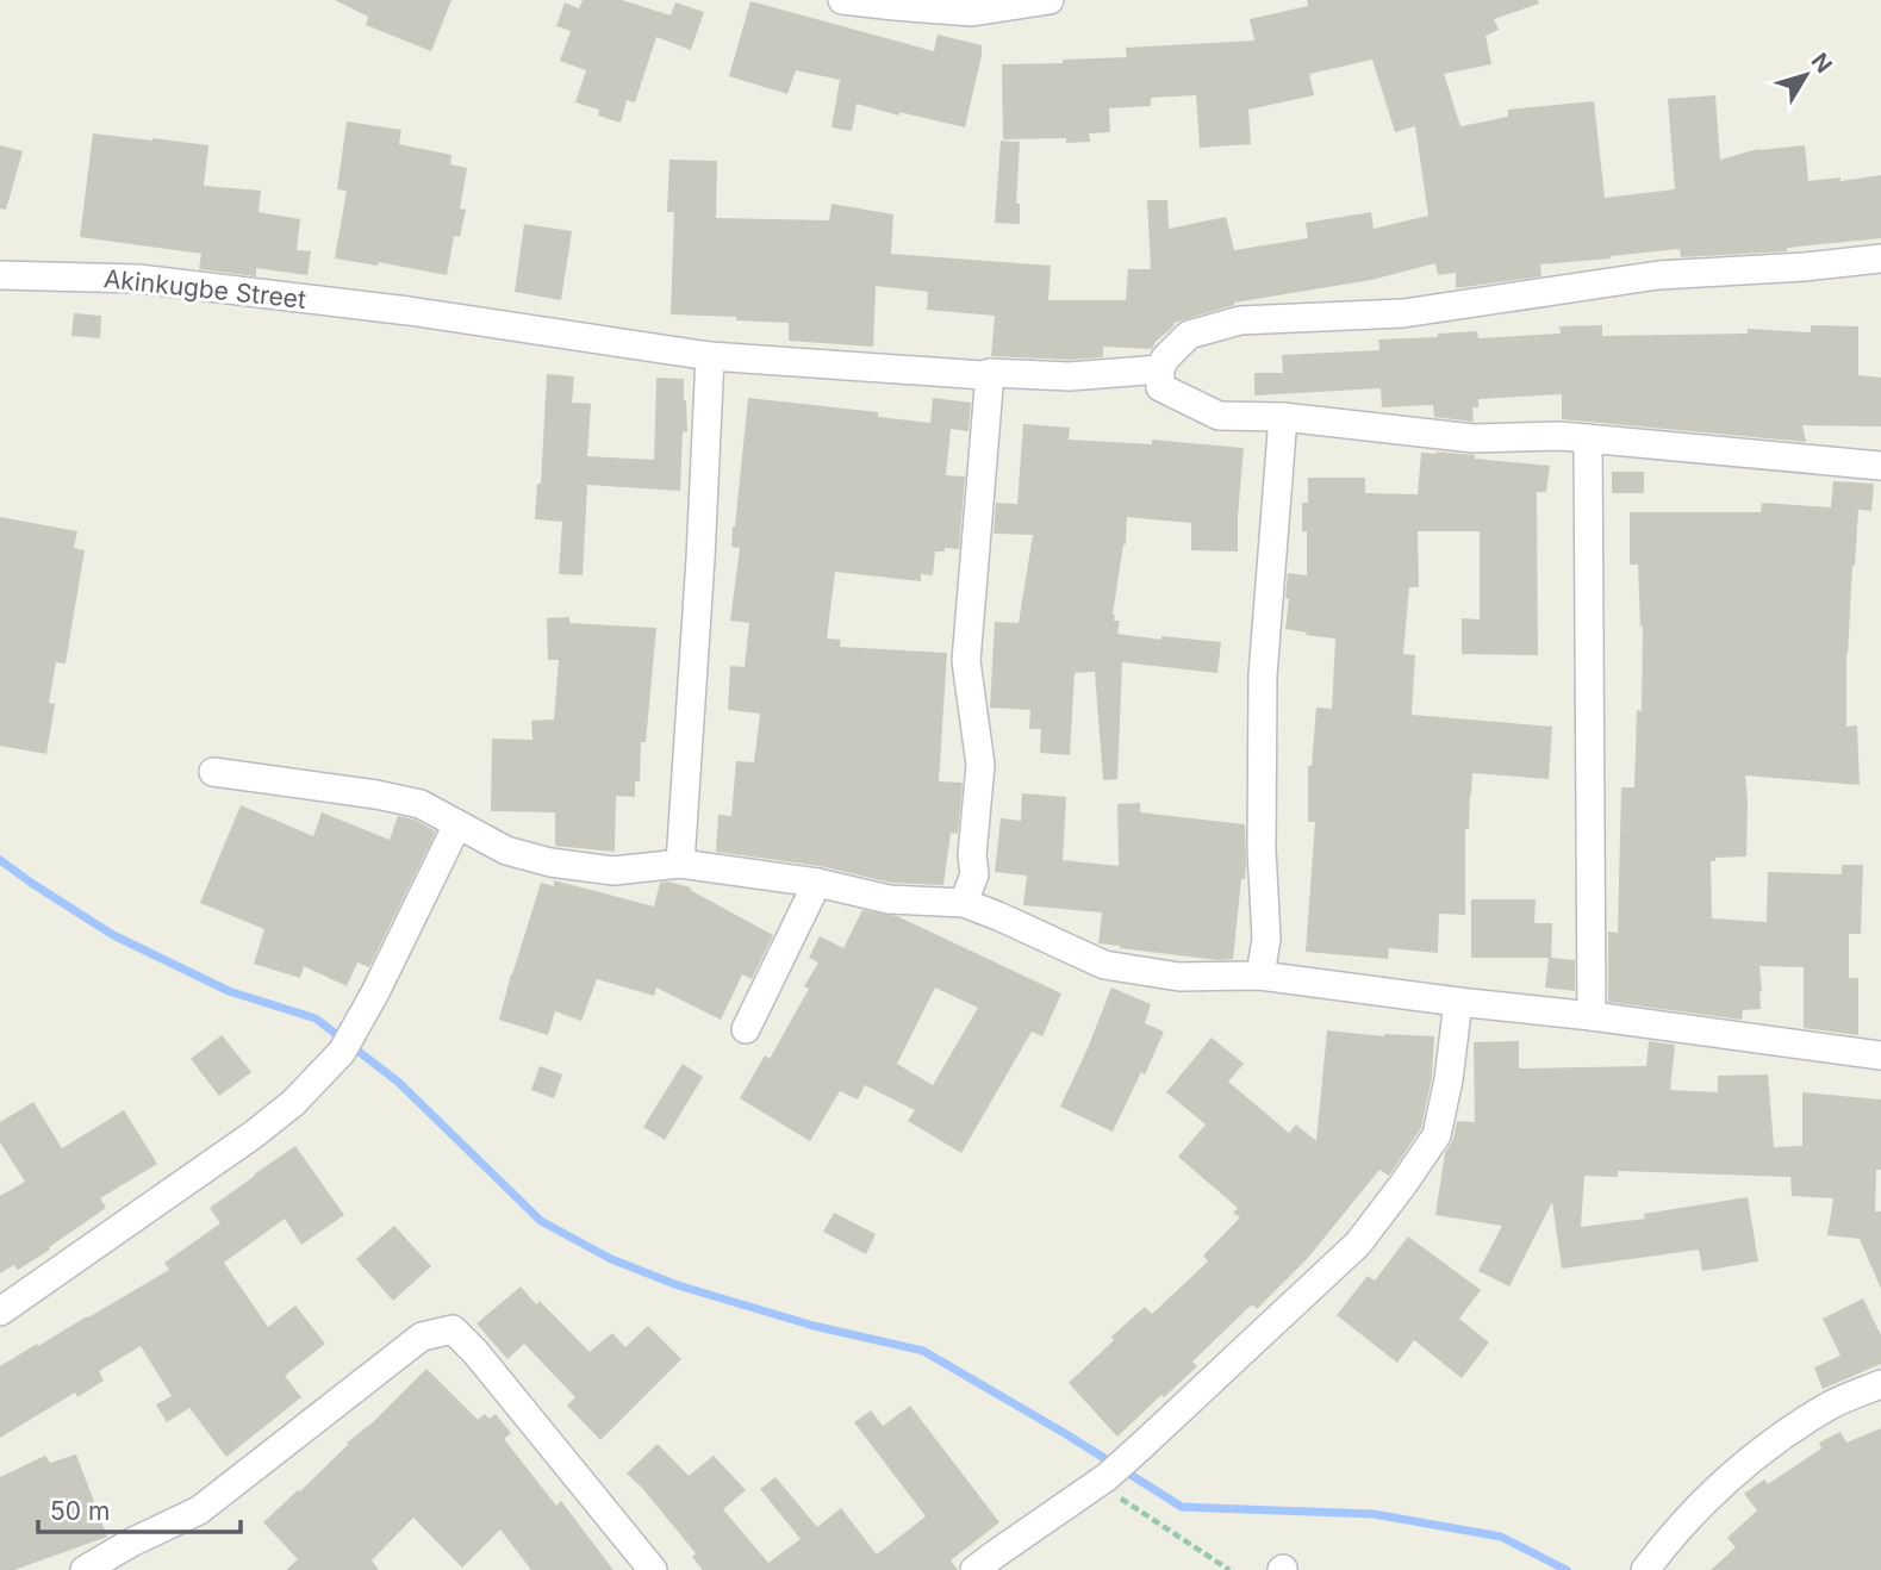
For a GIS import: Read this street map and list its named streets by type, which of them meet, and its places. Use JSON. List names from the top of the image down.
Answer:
{
  "streets": {
    "street": ["Akinkugbe Street"]
  },
  "scale_bar": "50 m",
  "north": "top right"
}
